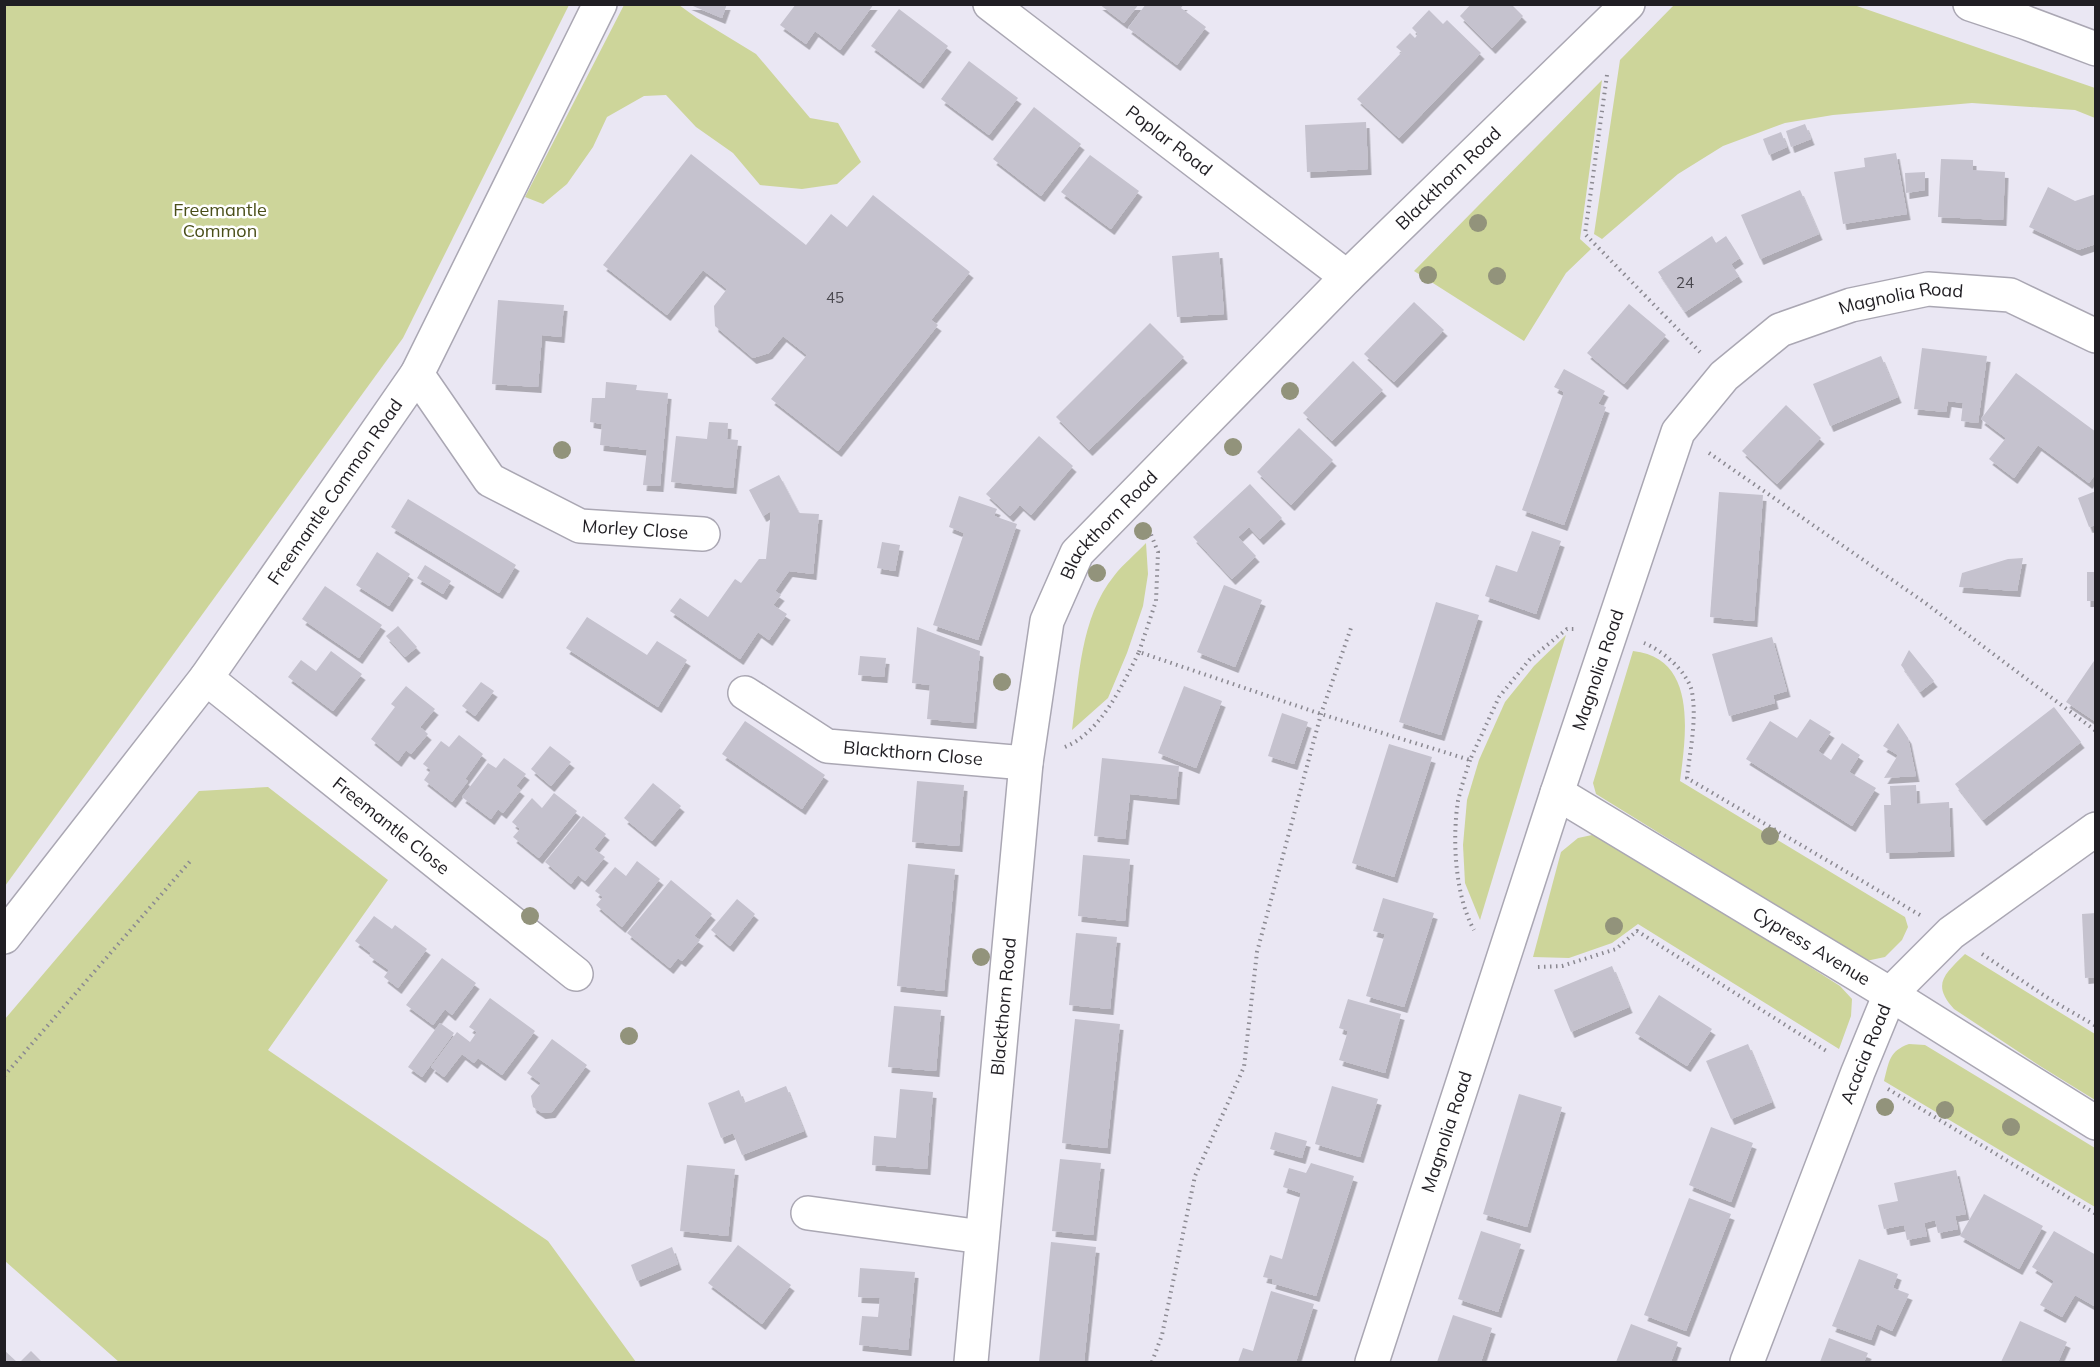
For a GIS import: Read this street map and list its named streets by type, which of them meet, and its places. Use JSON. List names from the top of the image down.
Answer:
{
  "streets": {
    "street": [
      "Poplar Road",
      "Blackthorn Road",
      "Magnolia Road",
      "Freemantle Common Road",
      "Morley Close",
      "Blackthorn Close",
      "Freemantle Close",
      "Cypress Avenue",
      "Acacia Road"
    ]
  },
  "crossings": [
    ["Poplar Road", "Blackthorn Road"],
    ["Blackthorn Road", "Blackthorn Close"],
    ["Magnolia Road", "Cypress Avenue"],
    ["Freemantle Common Road", "Morley Close"],
    ["Freemantle Common Road", "Freemantle Close"],
    ["Cypress Avenue", "Acacia Road"]
  ],
  "parks": ["Freemantle Common"],
  "house_numbers": ["24", "45"]
}
